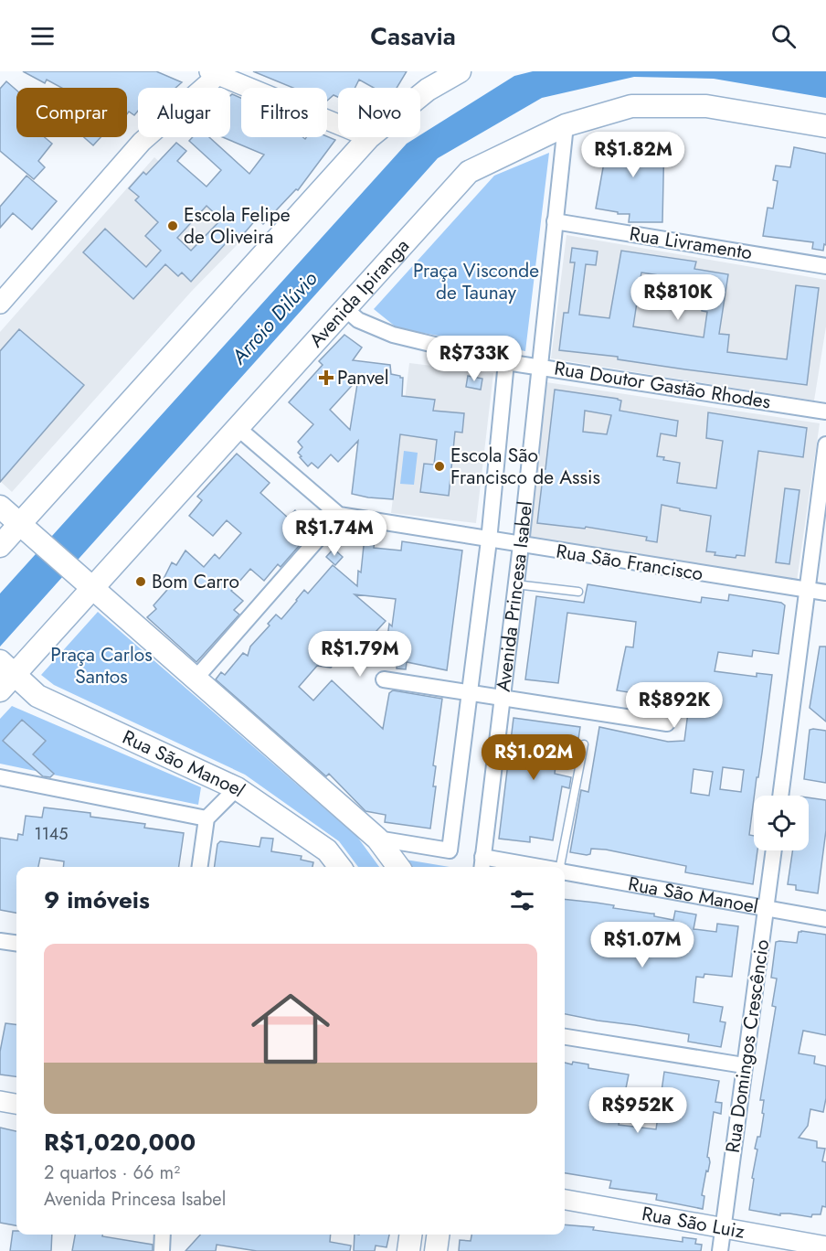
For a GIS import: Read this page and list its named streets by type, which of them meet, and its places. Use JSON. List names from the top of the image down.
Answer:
{
  "streets": {
    "main road": ["Avenida Ipiranga", "Rua São Manoel"],
    "street": [
      "Rua Livramento",
      "Rua Doutor Gastão Rhodes",
      "Rua São Francisco",
      "Avenida Princesa Isabel",
      "Rua Domingos Crescêncio",
      "Rua São Luiz"
    ]
  },
  "crossings": [
    ["Rua Livramento", "Avenida Princesa Isabel"],
    ["Avenida Ipiranga", "Rua Doutor Gastão Rhodes"],
    ["Avenida Ipiranga", "Avenida Princesa Isabel"],
    ["Avenida Ipiranga", "Rua São Manoel"],
    ["Rua Doutor Gastão Rhodes", "Avenida Princesa Isabel"],
    ["Rua São Francisco", "Avenida Princesa Isabel"],
    ["Avenida Princesa Isabel", "Rua São Manoel"],
    ["Rua São Manoel", "Rua Domingos Crescêncio"],
    ["Rua Domingos Crescêncio", "Rua São Luiz"]
  ],
  "water": ["Arroio Dilúvio"],
  "parks": ["Praça Visconde de Taunay", "Praça Carlos Santos"],
  "places": {
    "other": ["Escola Felipe de Oliveira", "Escola São Francisco de Assis", "Bom Carro"],
    "health": ["Panvel"]
  },
  "house_numbers": ["1145"],
  "page": {
    "header": "Casavia",
    "chip": [
      "Comprar",
      "Alugar",
      "Filtros",
      "Novo"
    ],
    "price": [
      "R$1.82M",
      "R$810K",
      "R$733K",
      "R$1.74M",
      "R$1.79M",
      "R$892K",
      "R$1.02M",
      "R$1.07M",
      "R$952K"
    ],
    "heading": "9 imóveis",
    "list": [
      {
        "name": "R$1,020,000",
        "note": "2 quartos · 66 m² · Avenida Princesa Isabel"
      }
    ]
  }
}
